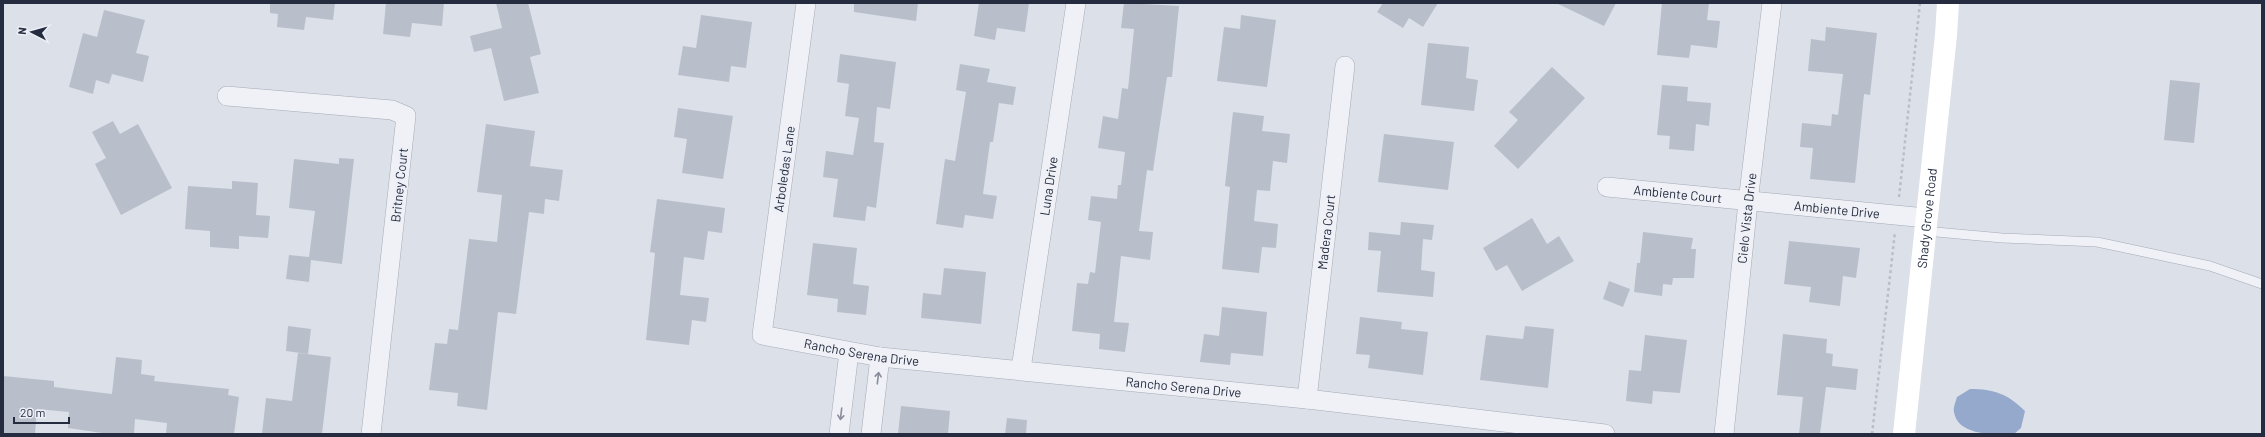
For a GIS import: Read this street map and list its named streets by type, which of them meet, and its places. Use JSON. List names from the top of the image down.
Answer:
{
  "streets": {
    "main road": ["Shady Grove Road"],
    "street": [
      "Arboledas Lane",
      "Britney Court",
      "Luna Drive",
      "Ambiente Court",
      "Ambiente Drive",
      "Cielo Vista Drive",
      "Madera Court",
      "Rancho Serena Drive"
    ]
  },
  "crossings": [
    ["Arboledas Lane", "Rancho Serena Drive"],
    ["Luna Drive", "Rancho Serena Drive"],
    ["Ambiente Court", "Ambiente Drive"],
    ["Ambiente Court", "Cielo Vista Drive"],
    ["Ambiente Drive", "Cielo Vista Drive"],
    ["Ambiente Drive", "Shady Grove Road"],
    ["Madera Court", "Rancho Serena Drive"]
  ],
  "scale_bar": "20 m",
  "north": "left"
}
